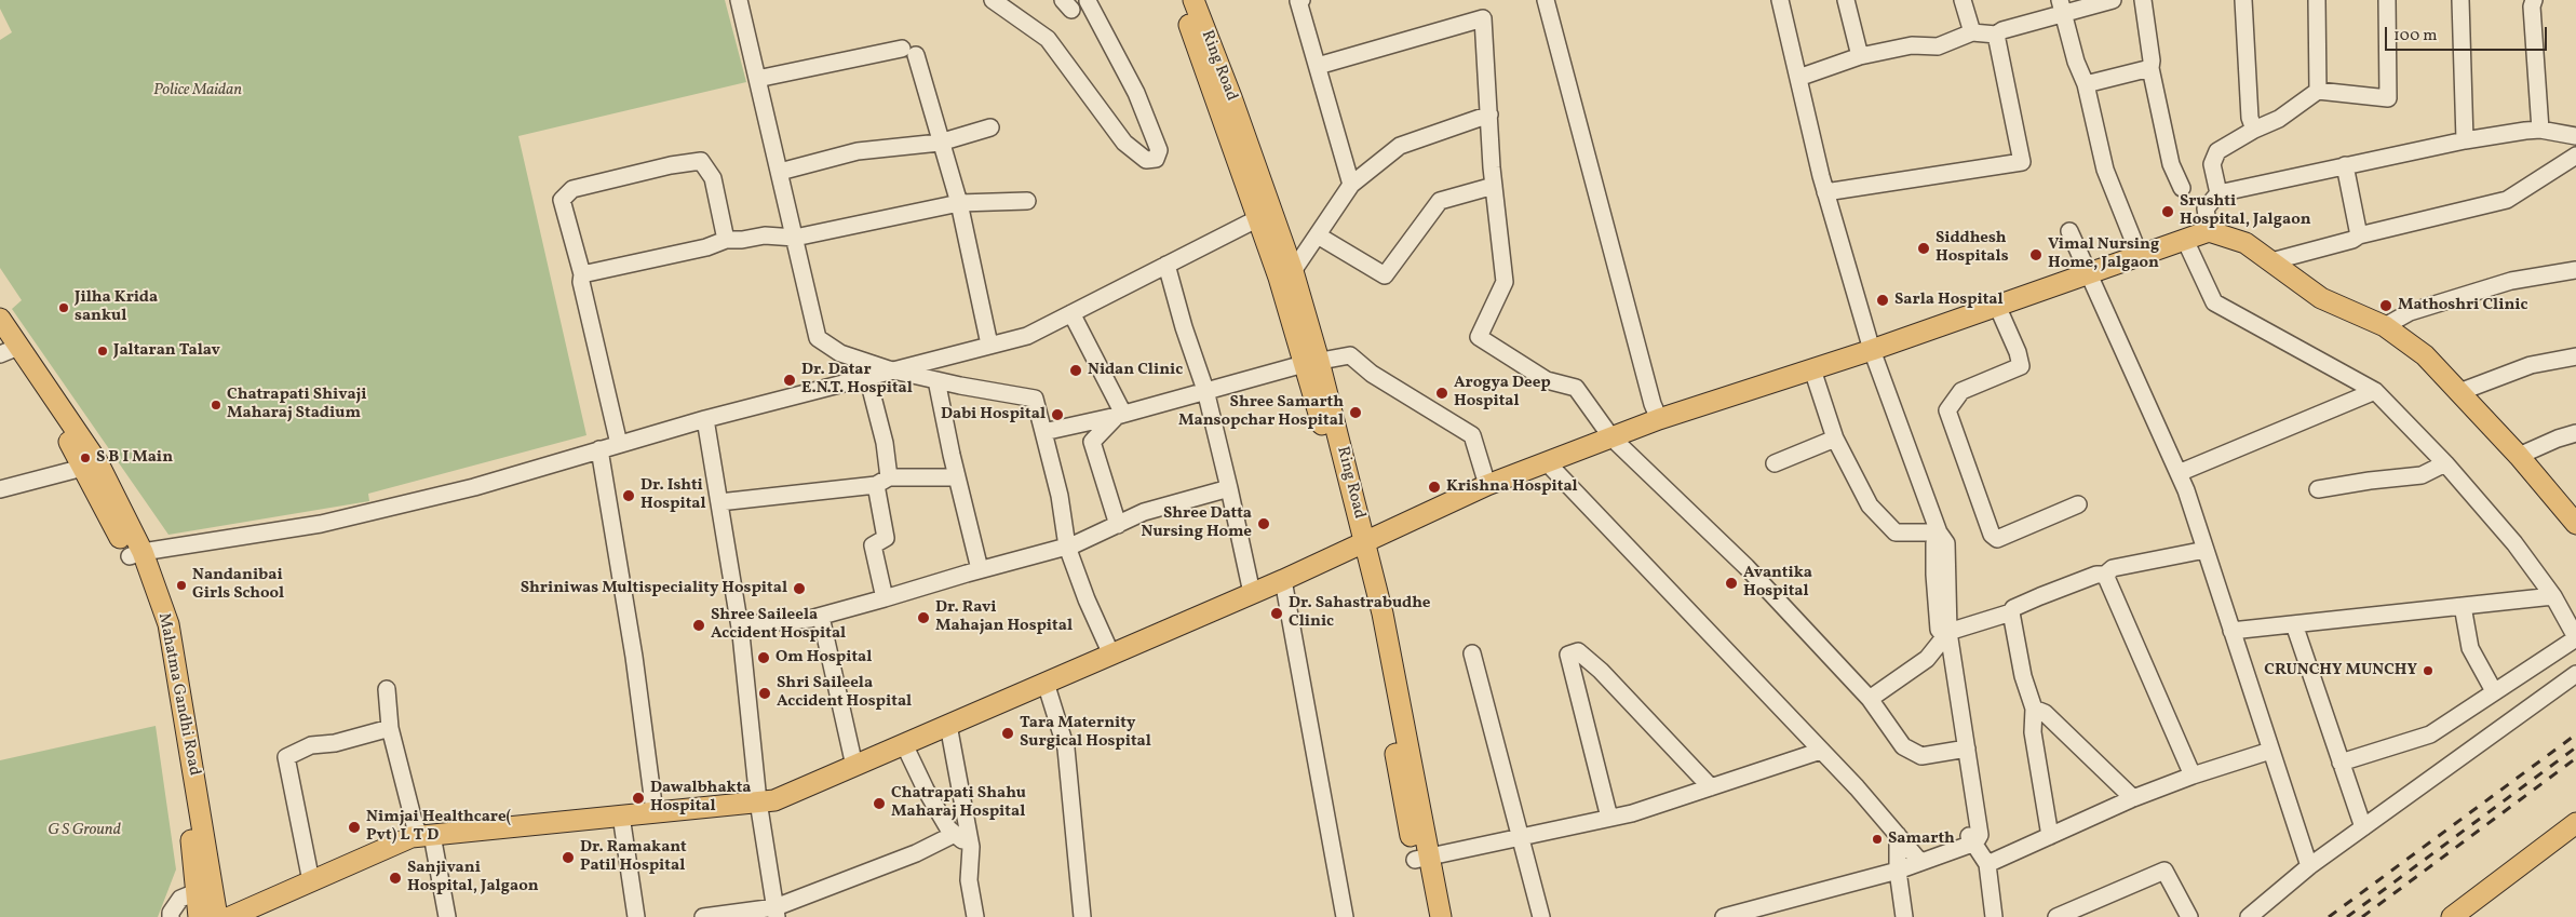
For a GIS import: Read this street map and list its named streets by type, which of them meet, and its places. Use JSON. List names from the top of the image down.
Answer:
{
  "streets": {
    "main road": ["Ring Road", "Mahatma Gandhi Road"]
  },
  "parks": ["Police Maidan", "G S Ground"],
  "places": [
    "Srushti Hospital, Jalgaon",
    "Siddhesh Hospitals",
    "Vimal Nursing Home, Jalgaon",
    "Sarla Hospital",
    "Mathoshri Clinic",
    "Jilha Krida sankul",
    "Jaltaran Talav",
    "Nidan Clinic",
    "Dr. Datar E.N.T. Hospital",
    "Arogya Deep Hospital",
    "Chatrapati Shivaji Maharaj Stadium",
    "Shree Samarth Mansopchar Hospital",
    "Dabi Hospital",
    "S B I Main",
    "Krishna Hospital",
    "Dr. Ishti Hospital",
    "Shree Datta Nursing Home",
    "Avantika Hospital",
    "Nandanibai Girls School",
    "Shriniwas Multispeciality Hospital",
    "Dr. Sahastrabudhe Clinic",
    "Dr. Ravi Mahajan Hospital",
    "Shree Saileela Accident Hospital",
    "Om Hospital",
    "CRUNCHY MUNCHY",
    "Shri Saileela Accident Hospital",
    "Tara Maternity Surgical Hospital",
    "Dawalbhakta Hospital",
    "Chatrapati Shahu Maharaj Hospital",
    "Nimjai Healthcare( Pvt) L T D",
    "Samarth",
    "Dr. Ramakant Patil Hospital",
    "Sanjivani Hospital, Jalgaon"
  ],
  "scale_bar": "100 m"
}
